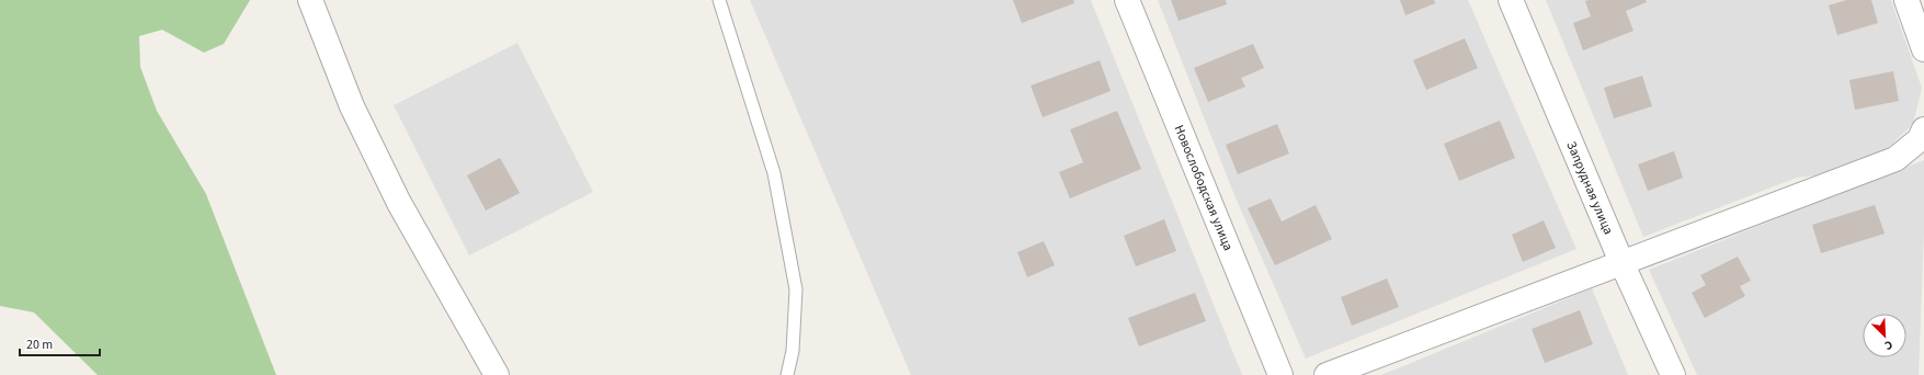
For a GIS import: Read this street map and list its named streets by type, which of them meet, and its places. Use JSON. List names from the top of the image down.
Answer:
{
  "streets": {
    "street": ["Новослободская улица", "Запрудная улица"]
  },
  "scale_bar": "20 m",
  "north": "bottom right"
}
